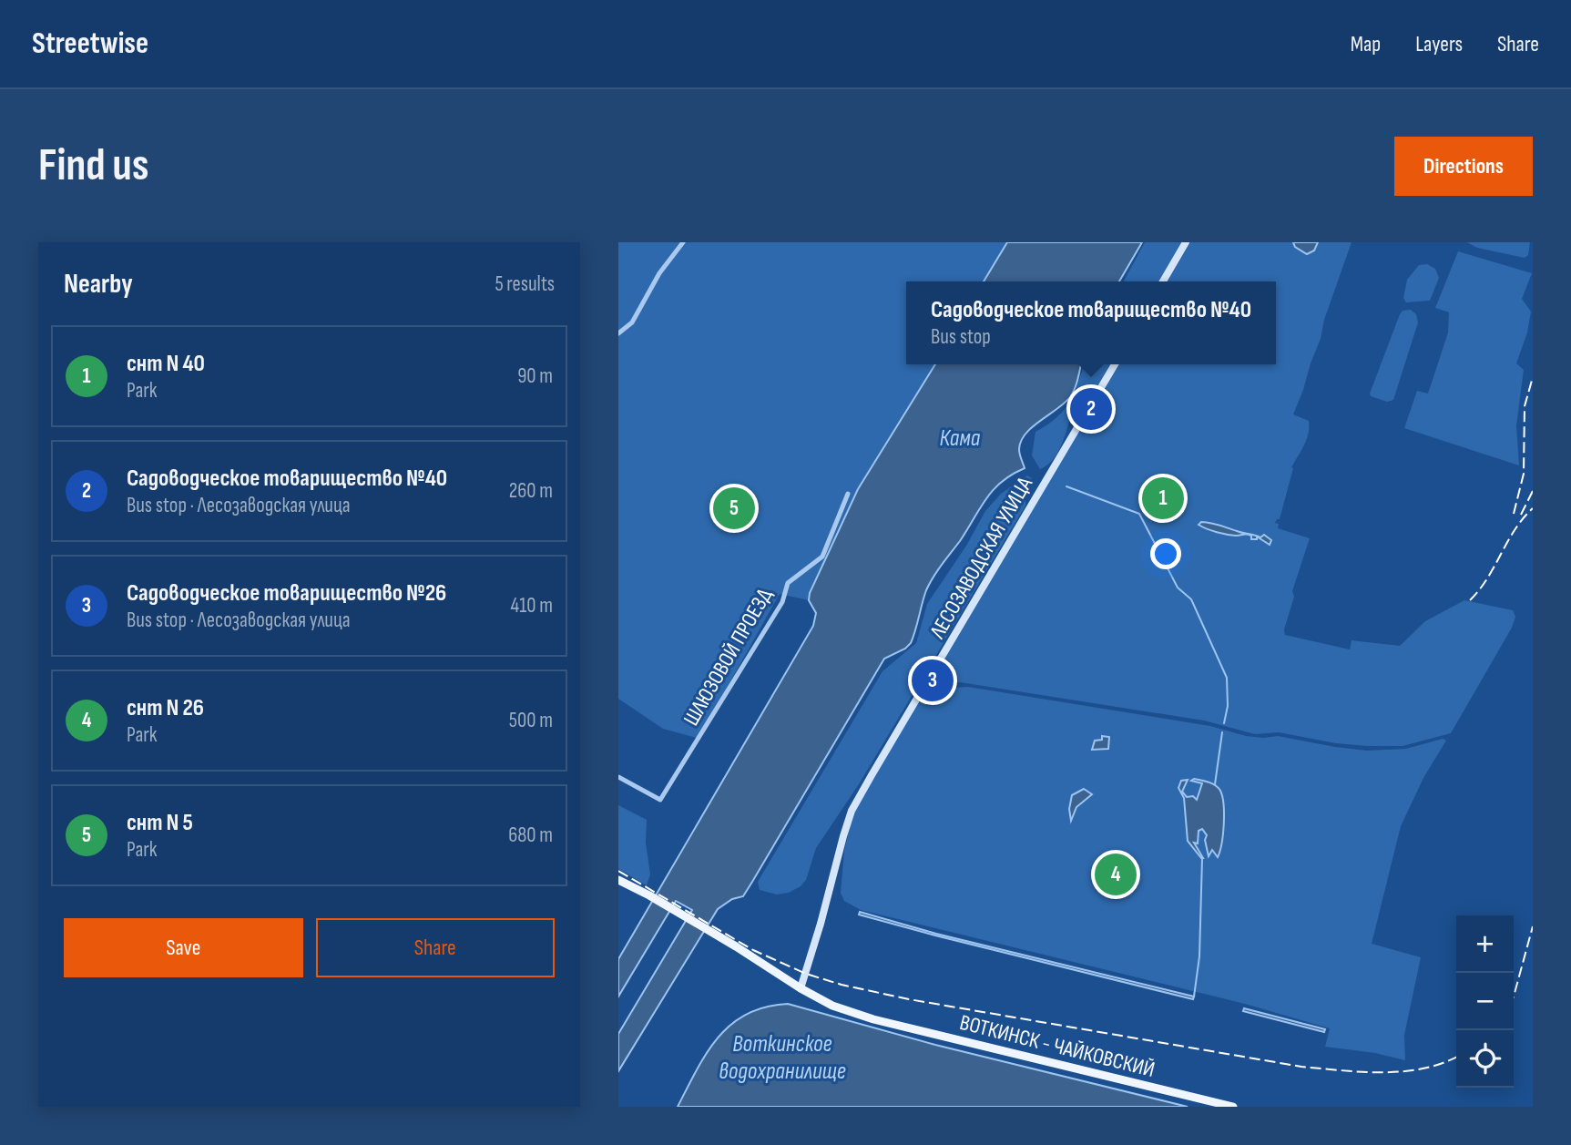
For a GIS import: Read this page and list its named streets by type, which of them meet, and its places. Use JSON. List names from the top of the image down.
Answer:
{
  "streets": {
    "main road": ["ВОТКИНСК - ЧАЙКОВСКИЙ"],
    "street": ["ЛЕСОЗАВОДСКАЯ УЛИЦА", "ШЛЮЗОВОЙ ПРОЕЗД"]
  },
  "crossings": [
    ["ЛЕСОЗАВОДСКАЯ УЛИЦА", "ВОТКИНСК - ЧАЙКОВСКИЙ"]
  ],
  "water": ["Кама", "Воткинское водохранилище"],
  "page": {
    "header": "Streetwise",
    "nav": ["Map", "Layers", "Share"],
    "buttons": [
      "Directions",
      ["Save", "Share"]
    ],
    "title": "Find us",
    "heading": ["Nearby", "5 results"],
    "popup": ["Садоводческое товарищество №40", "Bus stop"],
    "list": [
      {
        "mark": "1",
        "name": "снт N 40",
        "note": "Park",
        "value": "90 m"
      },
      {
        "mark": "2",
        "name": "Садоводческое товарищество №40",
        "note": "Bus stop · Лесозаводская улица",
        "value": "260 m"
      },
      {
        "mark": "3",
        "name": "Садоводческое товарищество №26",
        "note": "Bus stop · Лесозаводская улица",
        "value": "410 m"
      },
      {
        "mark": "4",
        "name": "снт N 26",
        "note": "Park",
        "value": "500 m"
      },
      {
        "mark": "5",
        "name": "снт N 5",
        "note": "Park",
        "value": "680 m"
      }
    ],
    "pins": [
      "2",
      "1",
      "5",
      "3",
      "4"
    ],
    "map_buttons": ["+", "−"]
  }
}
